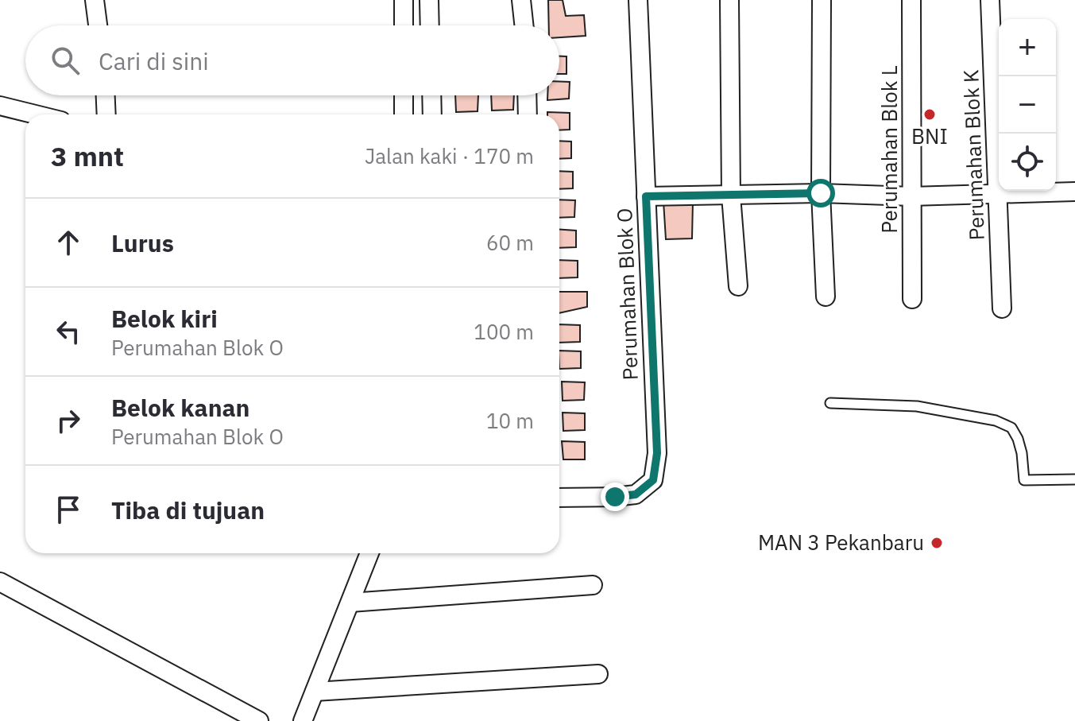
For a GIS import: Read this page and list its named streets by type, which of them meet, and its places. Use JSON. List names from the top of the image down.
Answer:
{
  "streets": {
    "street": ["Perumahan Blok L", "Perumahan Blok K", "Perumahan Blok O"]
  },
  "places": ["BNI", "MAN 3 Pekanbaru"],
  "page": {
    "map_buttons": ["+", "−"],
    "search": "Cari di sini",
    "heading": ["3 mnt", "Jalan kaki · 170 m"],
    "list": [
      ["Lurus", "60 m"],
      ["Belok kiri", "Perumahan Blok O", "100 m"],
      ["Belok kanan", "Perumahan Blok O", "10 m"],
      "Tiba di tujuan"
    ]
  }
}
